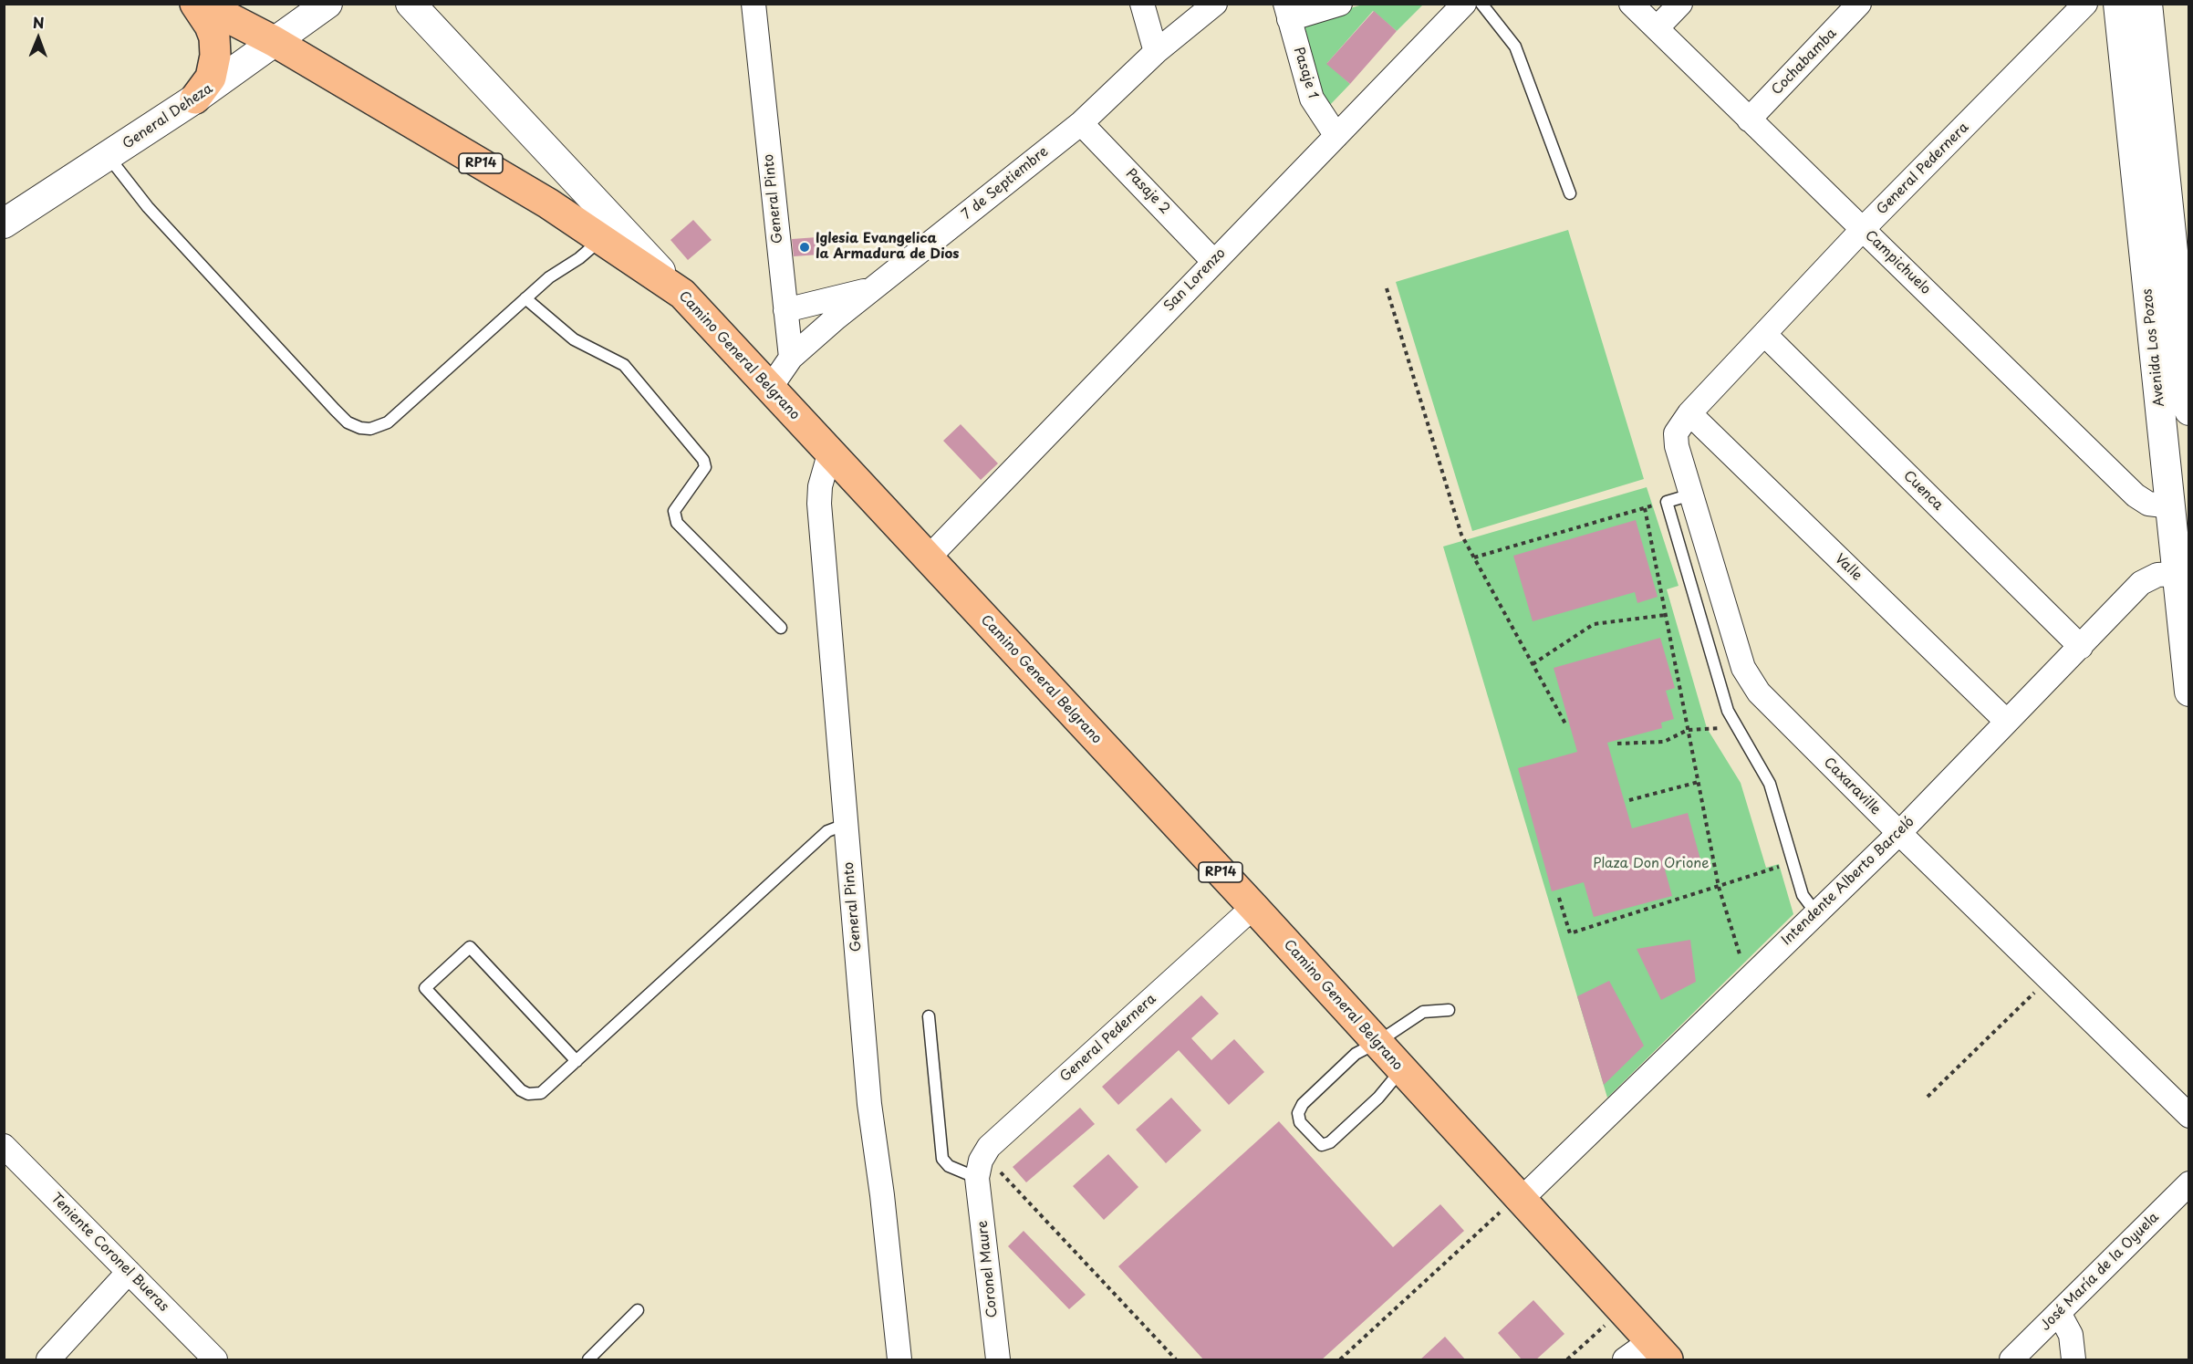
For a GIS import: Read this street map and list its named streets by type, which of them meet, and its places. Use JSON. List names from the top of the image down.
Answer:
{
  "streets": {
    "main road": ["RP14", "Camino General Belgrano"],
    "street": [
      "Cochabamba",
      "Pasaje 1",
      "General Deheza",
      "General Pedernera",
      "7 de Septiembre",
      "Pasaje 2",
      "General Pinto",
      "Campichuelo",
      "San Lorenzo",
      "Avenida Los Pozos",
      "Cuenca",
      "Valle",
      "Caxaraville",
      "Intendente Alberto Barceló",
      "Teniente Coronel Bueras",
      "Coronel Maure",
      "José María de la Oyuela"
    ]
  },
  "crossings": [
    ["Cochabamba", "Campichuelo"],
    ["Pasaje 1", "San Lorenzo"],
    ["General Deheza", "RP14"],
    ["RP14", "Camino General Belgrano"],
    ["General Pedernera", "Campichuelo"],
    ["General Pedernera", "Camino General Belgrano"],
    ["General Pedernera", "Cuenca"],
    ["General Pedernera", "Valle"],
    ["General Pedernera", "Caxaraville"],
    ["General Pedernera", "Coronel Maure"],
    ["7 de Septiembre", "Pasaje 2"],
    ["7 de Septiembre", "General Pinto"],
    ["Pasaje 2", "San Lorenzo"],
    ["General Pinto", "Camino General Belgrano"],
    ["Campichuelo", "Avenida Los Pozos"],
    ["San Lorenzo", "Camino General Belgrano"],
    ["Avenida Los Pozos", "Intendente Alberto Barceló"],
    ["Camino General Belgrano", "Intendente Alberto Barceló"],
    ["Cuenca", "Intendente Alberto Barceló"],
    ["Valle", "Intendente Alberto Barceló"],
    ["Caxaraville", "Intendente Alberto Barceló"]
  ],
  "parks": ["Plaza Don Orione"],
  "places": ["Iglesia Evangelica la Armadura de Dios"],
  "north": "top"
}
